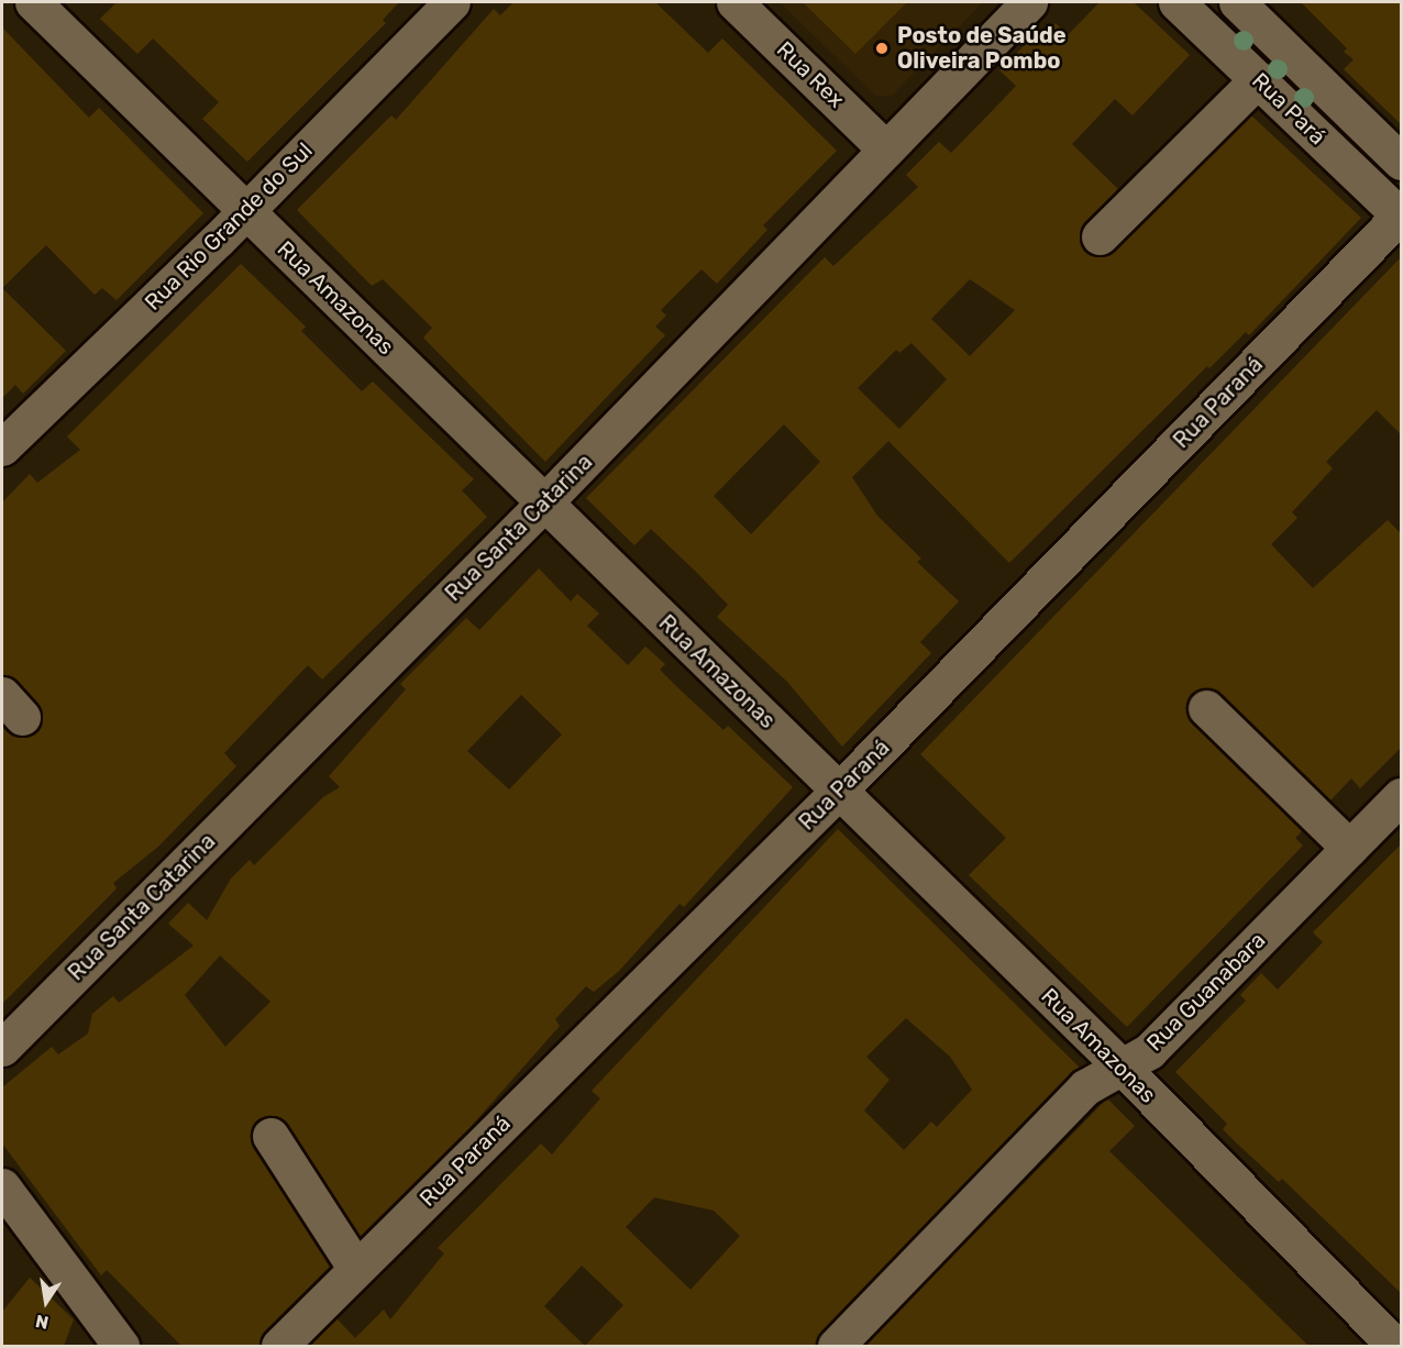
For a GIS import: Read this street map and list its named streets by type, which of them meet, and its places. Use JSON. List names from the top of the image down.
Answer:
{
  "streets": {
    "street": [
      "Rua Rex",
      "Rua Pará",
      "Rua Rio Grande do Sul",
      "Rua Amazonas",
      "Rua Paraná",
      "Rua Santa Catarina",
      "Rua Guanabara"
    ]
  },
  "crossings": [
    ["Rua Rex", "Rua Santa Catarina"],
    ["Rua Pará", "Rua Paraná"],
    ["Rua Rio Grande do Sul", "Rua Amazonas"],
    ["Rua Amazonas", "Rua Paraná"],
    ["Rua Amazonas", "Rua Santa Catarina"],
    ["Rua Amazonas", "Rua Guanabara"]
  ],
  "places": ["Posto de Saúde Oliveira Pombo"],
  "north": "bottom"
}
